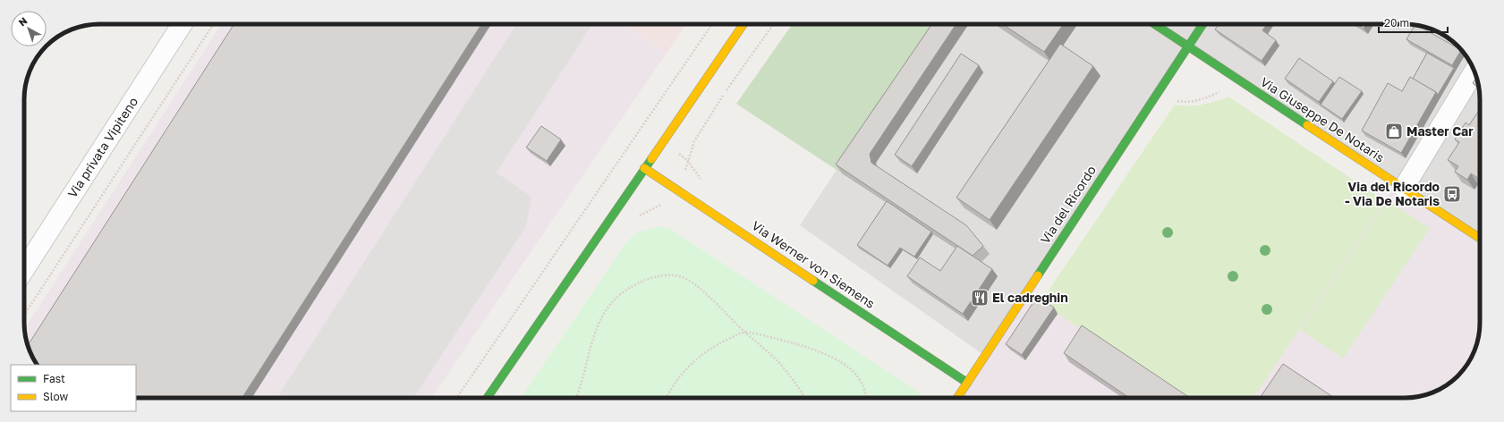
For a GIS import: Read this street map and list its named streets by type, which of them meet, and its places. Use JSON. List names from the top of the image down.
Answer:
{
  "streets": {
    "street": [
      "Via Giuseppe De Notaris",
      "Via privata Vipiteno",
      "Via del Ricordo",
      "Via Werner von Siemens"
    ]
  },
  "crossings": [
    ["Via Giuseppe De Notaris", "Via del Ricordo"],
    ["Via del Ricordo", "Via Werner von Siemens"]
  ],
  "places": {
    "shop": ["Master Car"],
    "bus stop": ["Via del Ricordo - Via De Notaris"],
    "restaurant": ["El cadreghin"]
  },
  "legend": ["Fast", "Slow"],
  "scale_bar": "20 m",
  "north": "top left"
}
